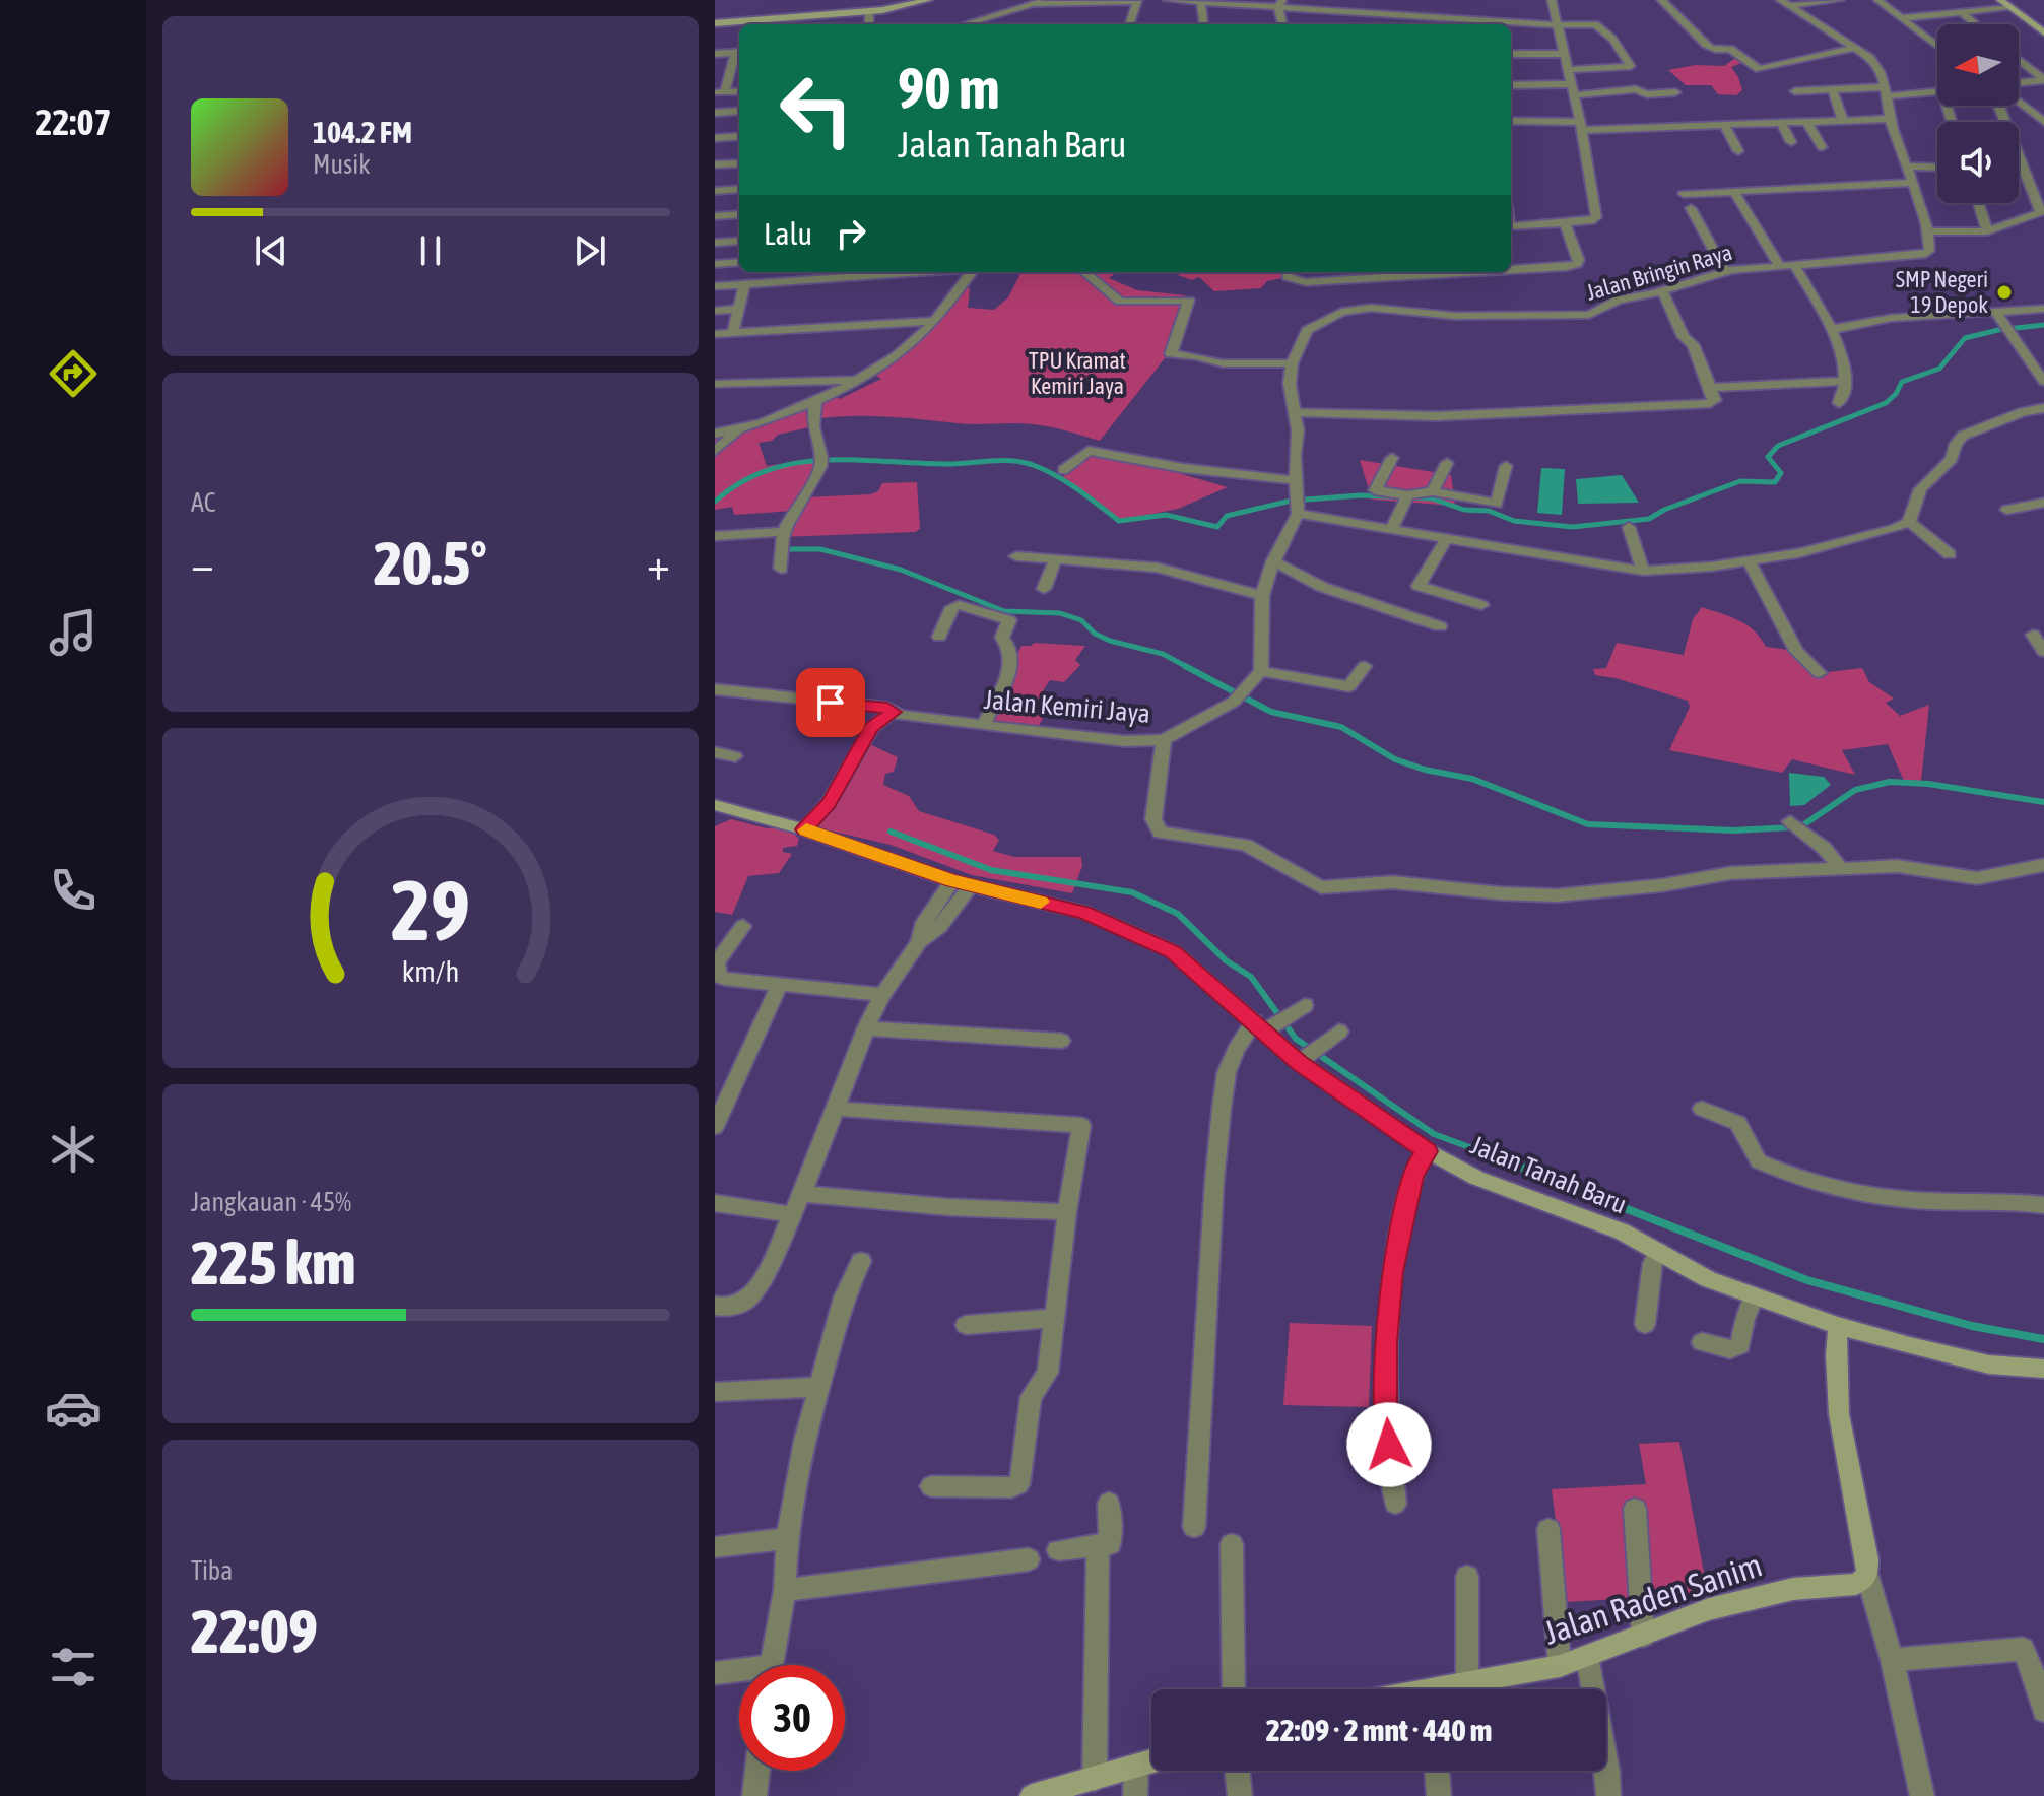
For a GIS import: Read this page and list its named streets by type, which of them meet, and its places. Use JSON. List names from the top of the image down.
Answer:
{
  "streets": {
    "main road": ["Jalan Tanah Baru", "Jalan Raden Sanim"],
    "street": ["Jalan Bringin Raya", "Jalan Kemiri Jaya"]
  },
  "parks": ["TPU Kramat Kemiri Jaya"],
  "places": ["SMP Negeri 19 Depok"],
  "north": "left",
  "page": {
    "tabs": "22:07",
    "turn": ["90 m", "Jalan Tanah Baru"],
    "song": ["104.2 FM", "Musik"],
    "then": "Lalu",
    "tile": [
      "AC",
      ["Jangkauan · 45%", "225 km"],
      ["Tiba", "22:09"]
    ],
    "heat": ["−", "20.5°", "+"],
    "limit": "30",
    "trip": "22:09 · 2 mnt · 440 m",
    "gauge": ["29", "km/h"]
  }
}
